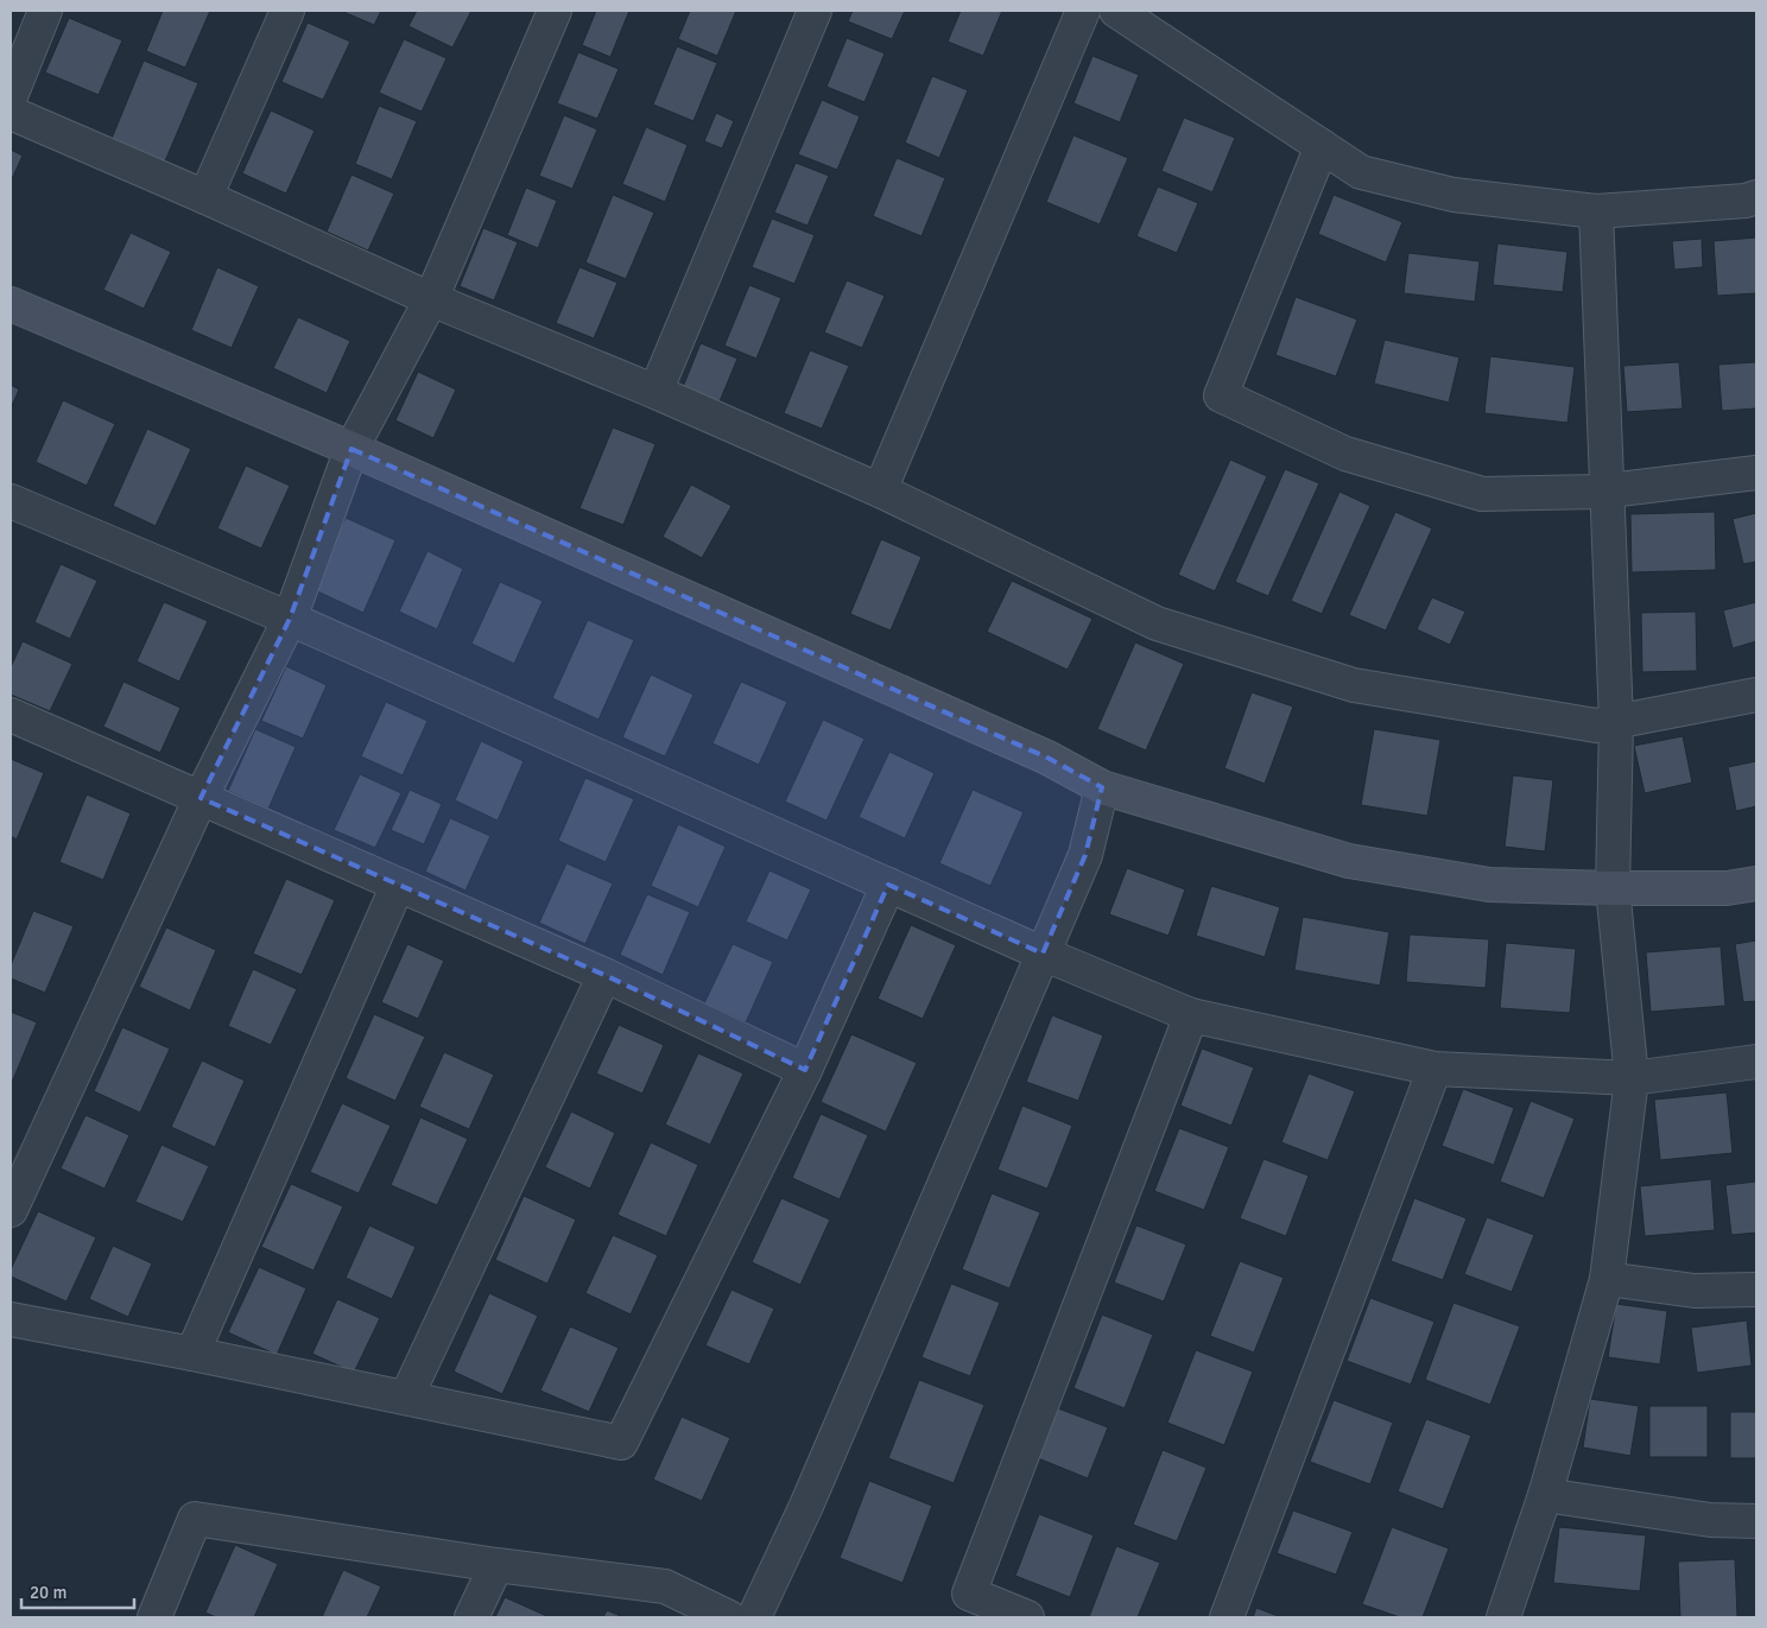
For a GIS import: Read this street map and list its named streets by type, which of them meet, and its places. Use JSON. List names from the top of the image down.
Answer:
{
  "scale_bar": "20 m"
}
